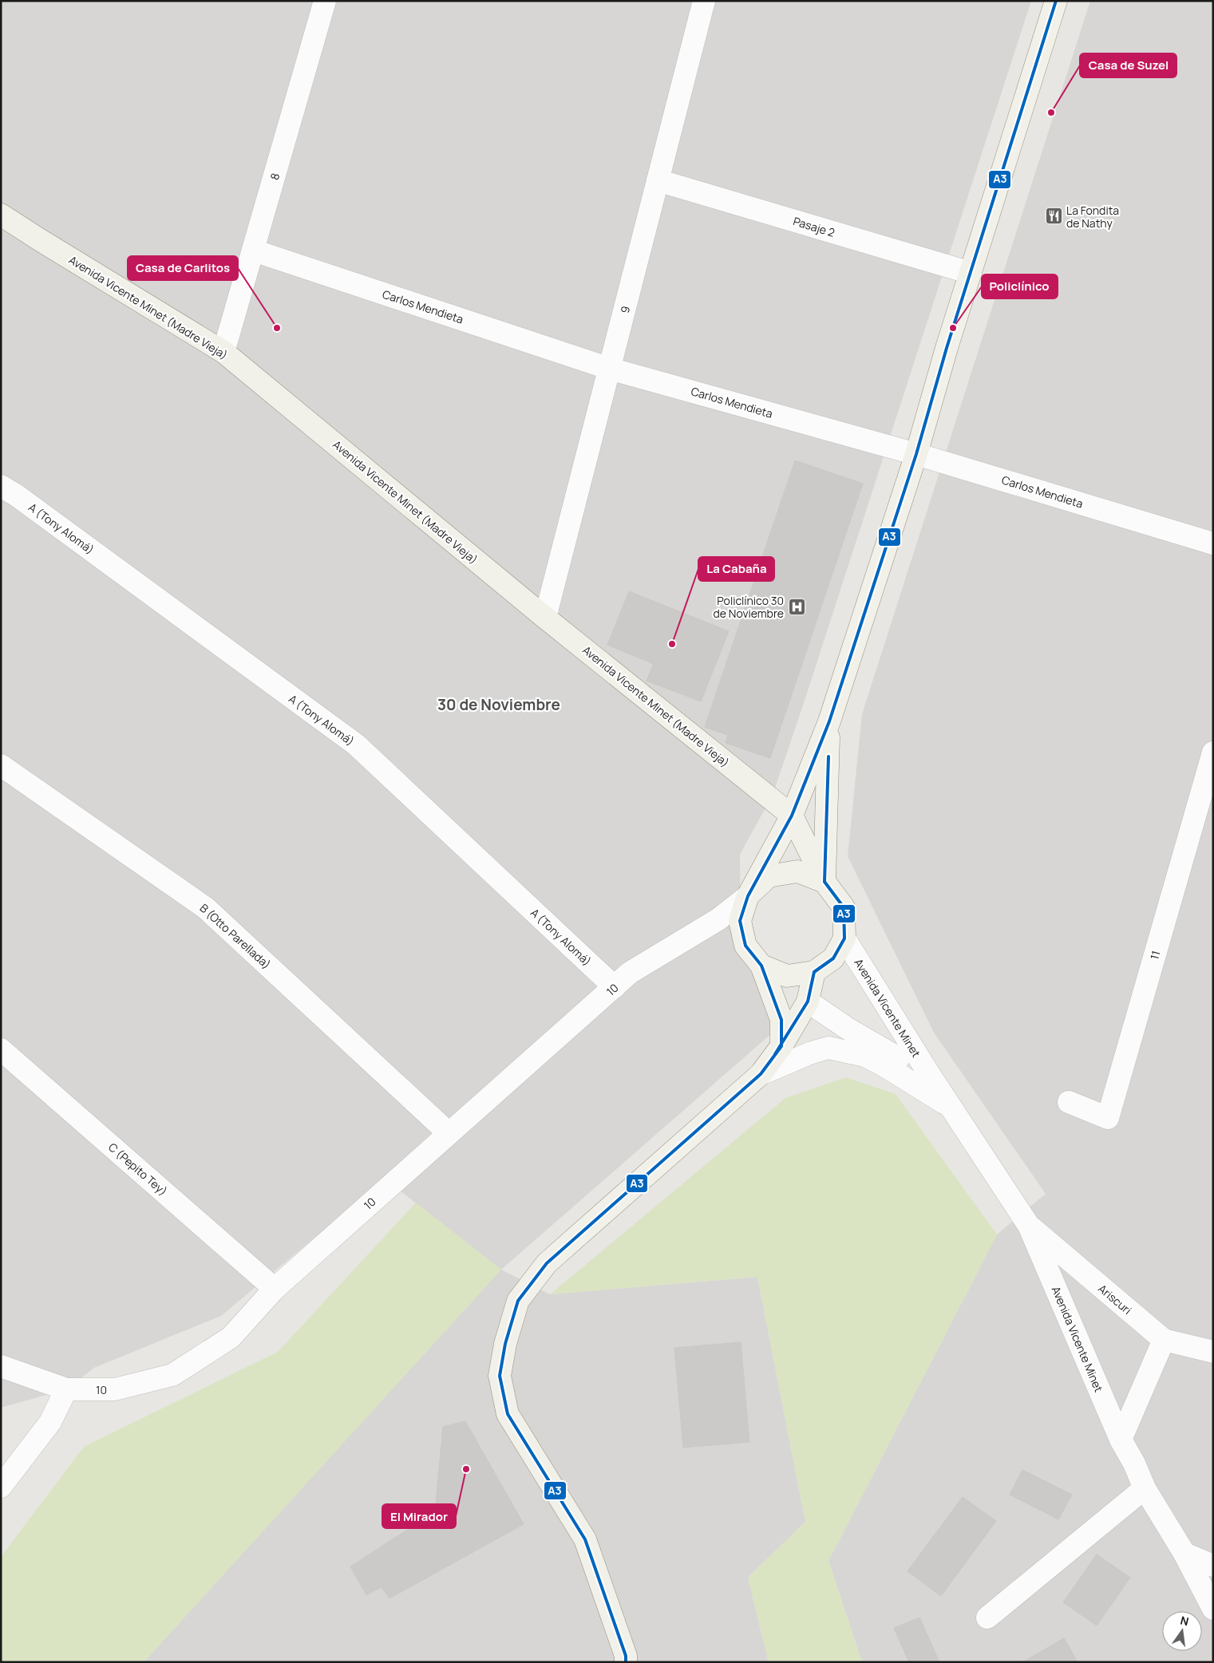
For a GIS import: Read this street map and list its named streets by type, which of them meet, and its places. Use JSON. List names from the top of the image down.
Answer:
{
  "streets": {
    "main road": ["Avenida Vicente Minet (Madre Vieja)", "10"],
    "street": [
      "8",
      "Pasaje 2",
      "Carlos Mendieta",
      "9",
      "A (Tony Alomá)",
      "B (Otto Parellada)",
      "11",
      "Avenida Vicente Minet",
      "C (Pepito Tey)",
      "Ariscuri"
    ]
  },
  "crossings": [
    ["8", "Carlos Mendieta"],
    ["8", "Avenida Vicente Minet (Madre Vieja)"],
    ["Pasaje 2", "9"],
    ["Pasaje 2", "10"],
    ["Carlos Mendieta", "9"],
    ["Carlos Mendieta", "10"],
    ["Avenida Vicente Minet (Madre Vieja)", "9"],
    ["Avenida Vicente Minet (Madre Vieja)", "10"],
    ["A (Tony Alomá)", "10"],
    ["B (Otto Parellada)", "10"],
    ["10", "Avenida Vicente Minet"],
    ["10", "C (Pepito Tey)"],
    ["Avenida Vicente Minet", "Ariscuri"]
  ],
  "districts": ["30 de Noviembre"],
  "places": {
    "other": [
      "Casa de Suzel",
      "Casa de Carlitos",
      "Policlínico",
      "La Cabaña",
      "El Mirador"
    ],
    "restaurant": ["La Fondita de Nathy"],
    "hospital": ["Policlínico 30 de Noviembre"]
  },
  "lines": ["transit line A3"],
  "north": "top"
}
